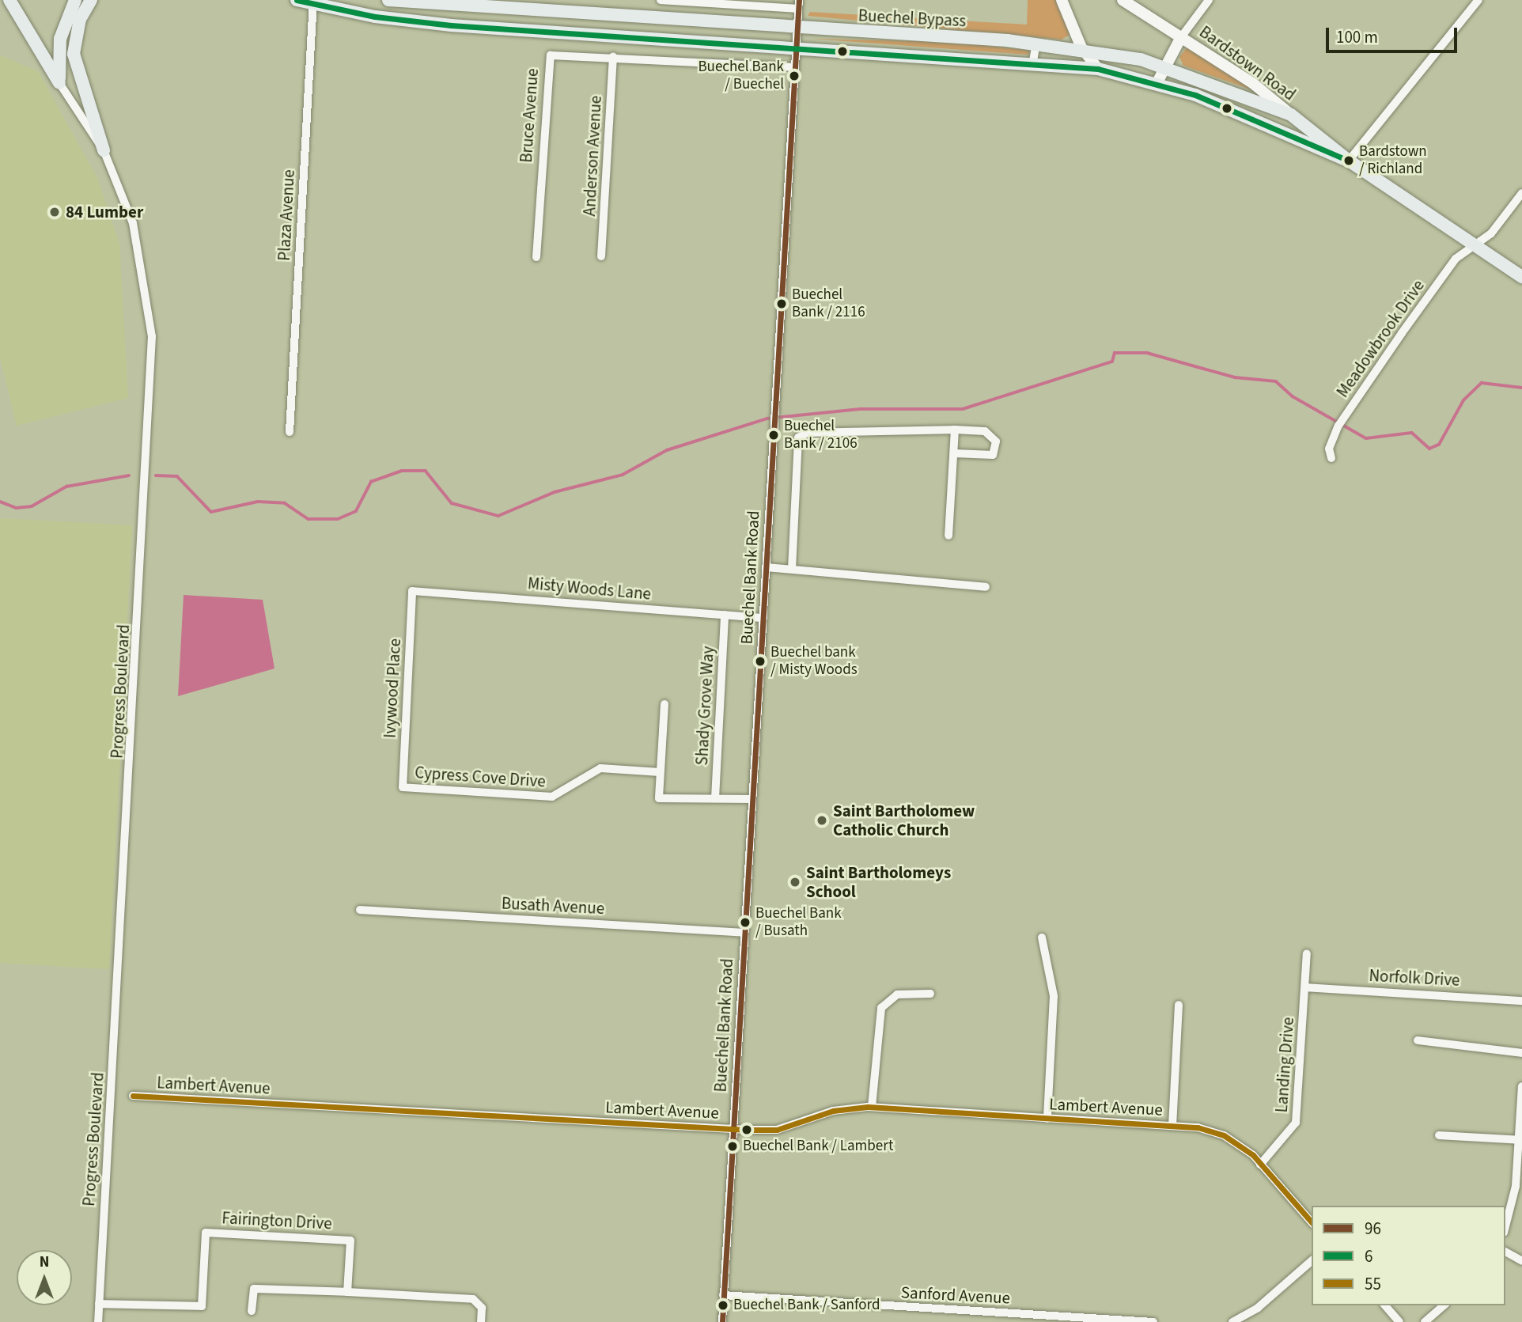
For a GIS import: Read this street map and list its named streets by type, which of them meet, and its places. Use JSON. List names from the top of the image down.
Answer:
{
  "streets": {
    "main road": ["Buechel Bypass", "Bardstown Road"],
    "street": [
      "Bruce Avenue",
      "Anderson Avenue",
      "Plaza Avenue",
      "Meadowbrook Drive",
      "Buechel Bank Road",
      "Misty Woods Lane",
      "Ivywood Place",
      "Progress Boulevard",
      "Shady Grove Way",
      "Cypress Cove Drive",
      "Busath Avenue",
      "Norfolk Drive",
      "Landing Drive",
      "Lambert Avenue",
      "Fairington Drive",
      "Sanford Avenue"
    ]
  },
  "crossings": [
    ["Buechel Bypass", "Bardstown Road"],
    ["Buechel Bypass", "Plaza Avenue"],
    ["Buechel Bypass", "Buechel Bank Road"],
    ["Bardstown Road", "Meadowbrook Drive"],
    ["Bruce Avenue", "Anderson Avenue"],
    ["Bruce Avenue", "Buechel Bank Road"],
    ["Buechel Bank Road", "Misty Woods Lane"],
    ["Buechel Bank Road", "Busath Avenue"],
    ["Buechel Bank Road", "Lambert Avenue"],
    ["Buechel Bank Road", "Sanford Avenue"],
    ["Misty Woods Lane", "Ivywood Place"],
    ["Misty Woods Lane", "Shady Grove Way"],
    ["Ivywood Place", "Cypress Cove Drive"],
    ["Progress Boulevard", "Fairington Drive"],
    ["Norfolk Drive", "Landing Drive"],
    ["Landing Drive", "Lambert Avenue"]
  ],
  "places": [
    "Buechel Bank / Buechel",
    "Bardstown / Richland",
    "84 Lumber",
    "Buechel Bank / 2116",
    "Buechel Bank / 2106",
    "Buechel bank / Misty Woods",
    "Saint Bartholomew Catholic Church",
    "Saint Bartholomeys School",
    "Buechel Bank / Busath",
    "Buechel Bank / Lambert",
    "Buechel Bank / Sanford"
  ],
  "lines": ["transit line 96", "transit line 6", "transit line 55"],
  "legend": ["96", "6", "55"],
  "scale_bar": "100 m",
  "north": "top"
}
